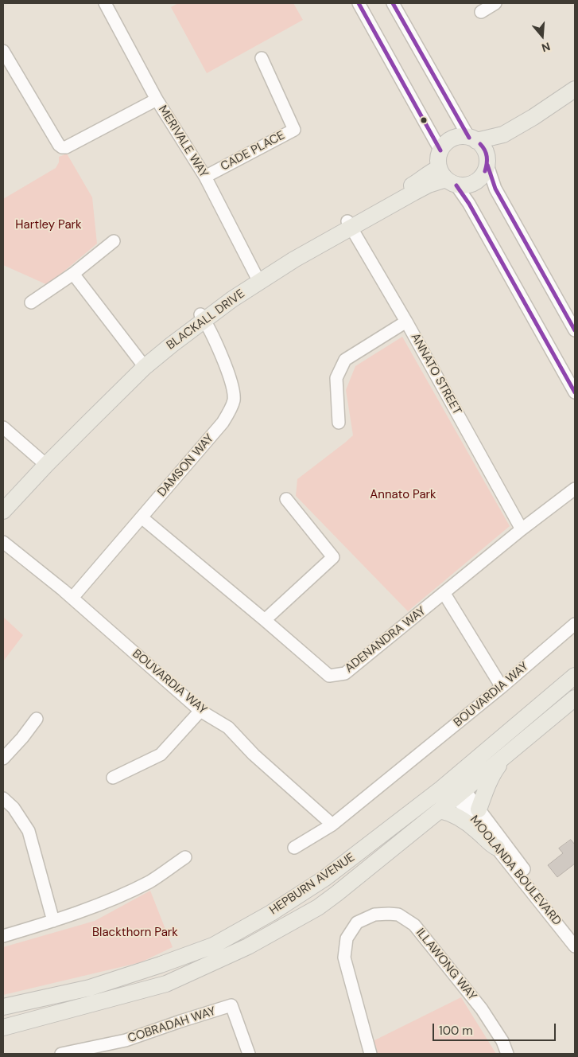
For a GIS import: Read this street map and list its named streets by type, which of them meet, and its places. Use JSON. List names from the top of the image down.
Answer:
{
  "streets": {
    "main road": ["BLACKALL DRIVE", "HEPBURN AVENUE"],
    "street": [
      "MERIVALE WAY",
      "CADE PLACE",
      "ANNATO STREET",
      "DAMSON WAY",
      "ADENANDRA WAY",
      "BOUVARDIA WAY",
      "MOOLANDA BOULEVARD",
      "ILLAWONG WAY",
      "COBRADAH WAY"
    ]
  },
  "crossings": [
    ["MERIVALE WAY", "CADE PLACE"],
    ["MERIVALE WAY", "BLACKALL DRIVE"],
    ["BLACKALL DRIVE", "ANNATO STREET"],
    ["BLACKALL DRIVE", "DAMSON WAY"],
    ["ANNATO STREET", "ADENANDRA WAY"],
    ["DAMSON WAY", "ADENANDRA WAY"],
    ["DAMSON WAY", "BOUVARDIA WAY"],
    ["MOOLANDA BOULEVARD", "HEPBURN AVENUE"]
  ],
  "parks": ["Hartley Park", "Annato Park", "Blackthorn Park"],
  "scale_bar": "100 m",
  "north": "bottom"
}
